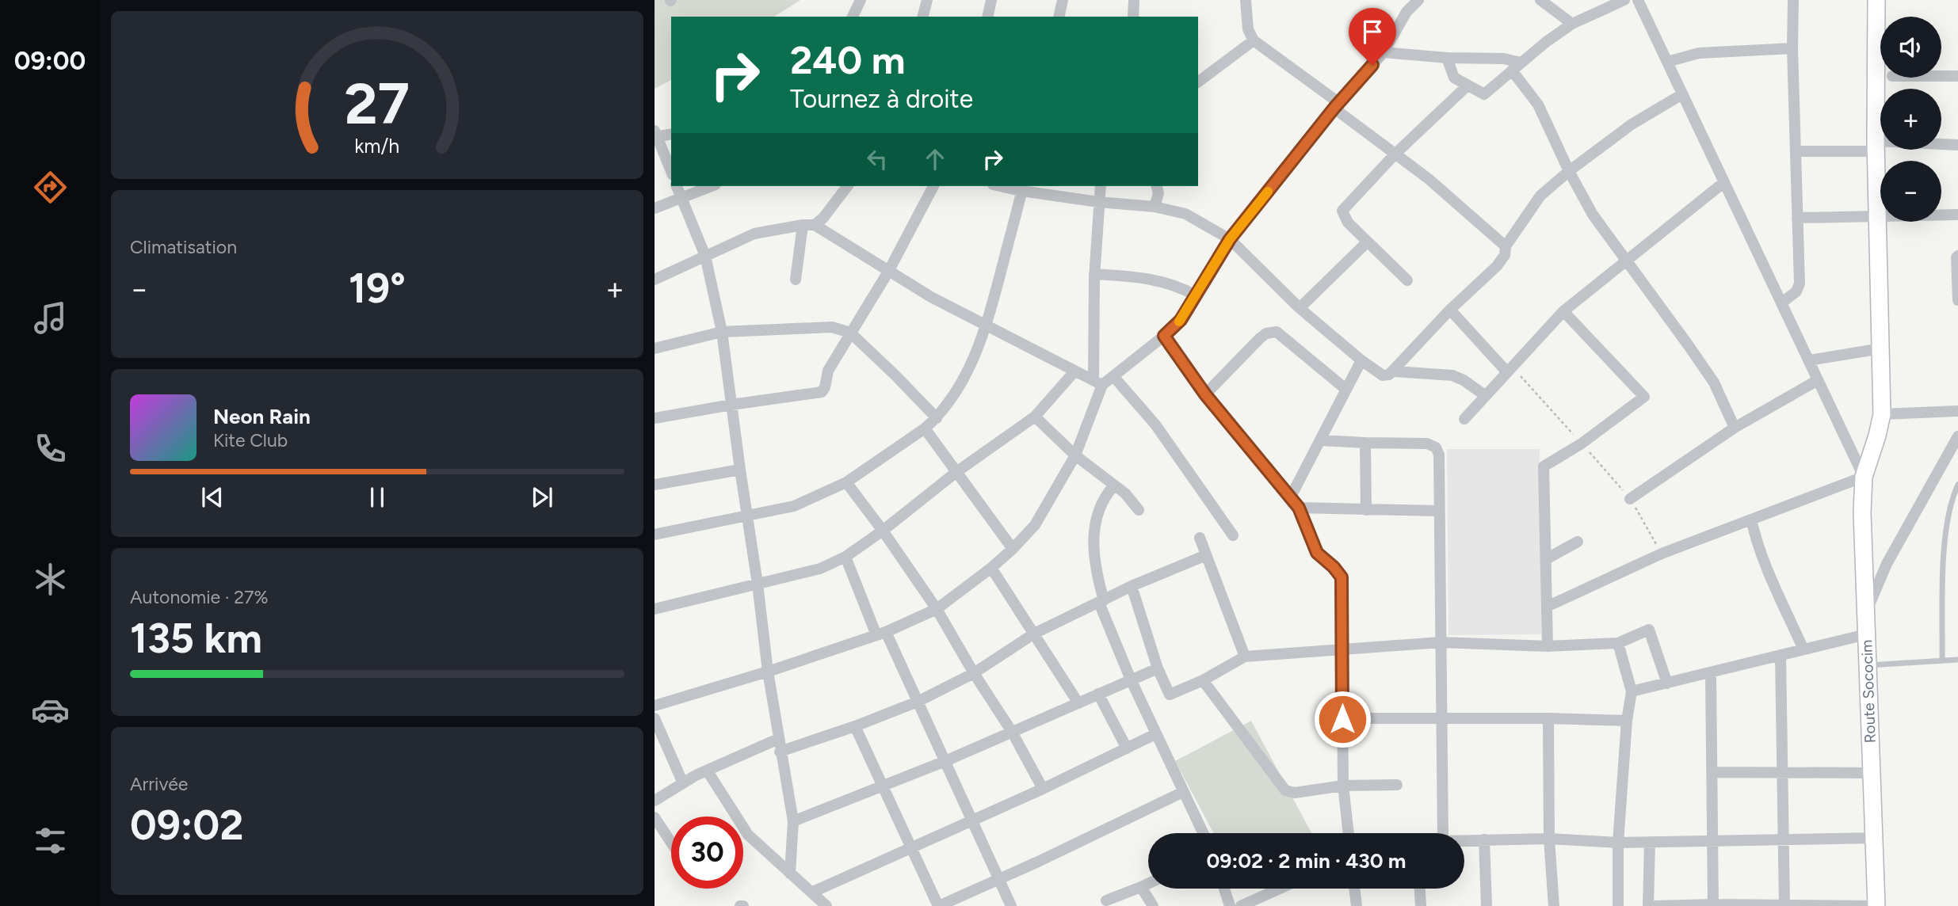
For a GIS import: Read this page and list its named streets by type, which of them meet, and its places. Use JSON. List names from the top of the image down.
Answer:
{
  "streets": {
    "street": ["Route Sococim"]
  },
  "page": {
    "tabs": "09:00",
    "map_buttons": ["+", "−"],
    "turn": ["240 m", "Tournez à droite"],
    "tile": [
      "Climatisation",
      ["Autonomie · 27%", "135 km"],
      ["Arrivée", "09:02"]
    ],
    "heat": ["−", "19°", "+"],
    "song": ["Neon Rain", "Kite Club"],
    "limit": "30",
    "trip": "09:02 · 2 min · 430 m",
    "gauge": ["27", "km/h"]
  }
}
